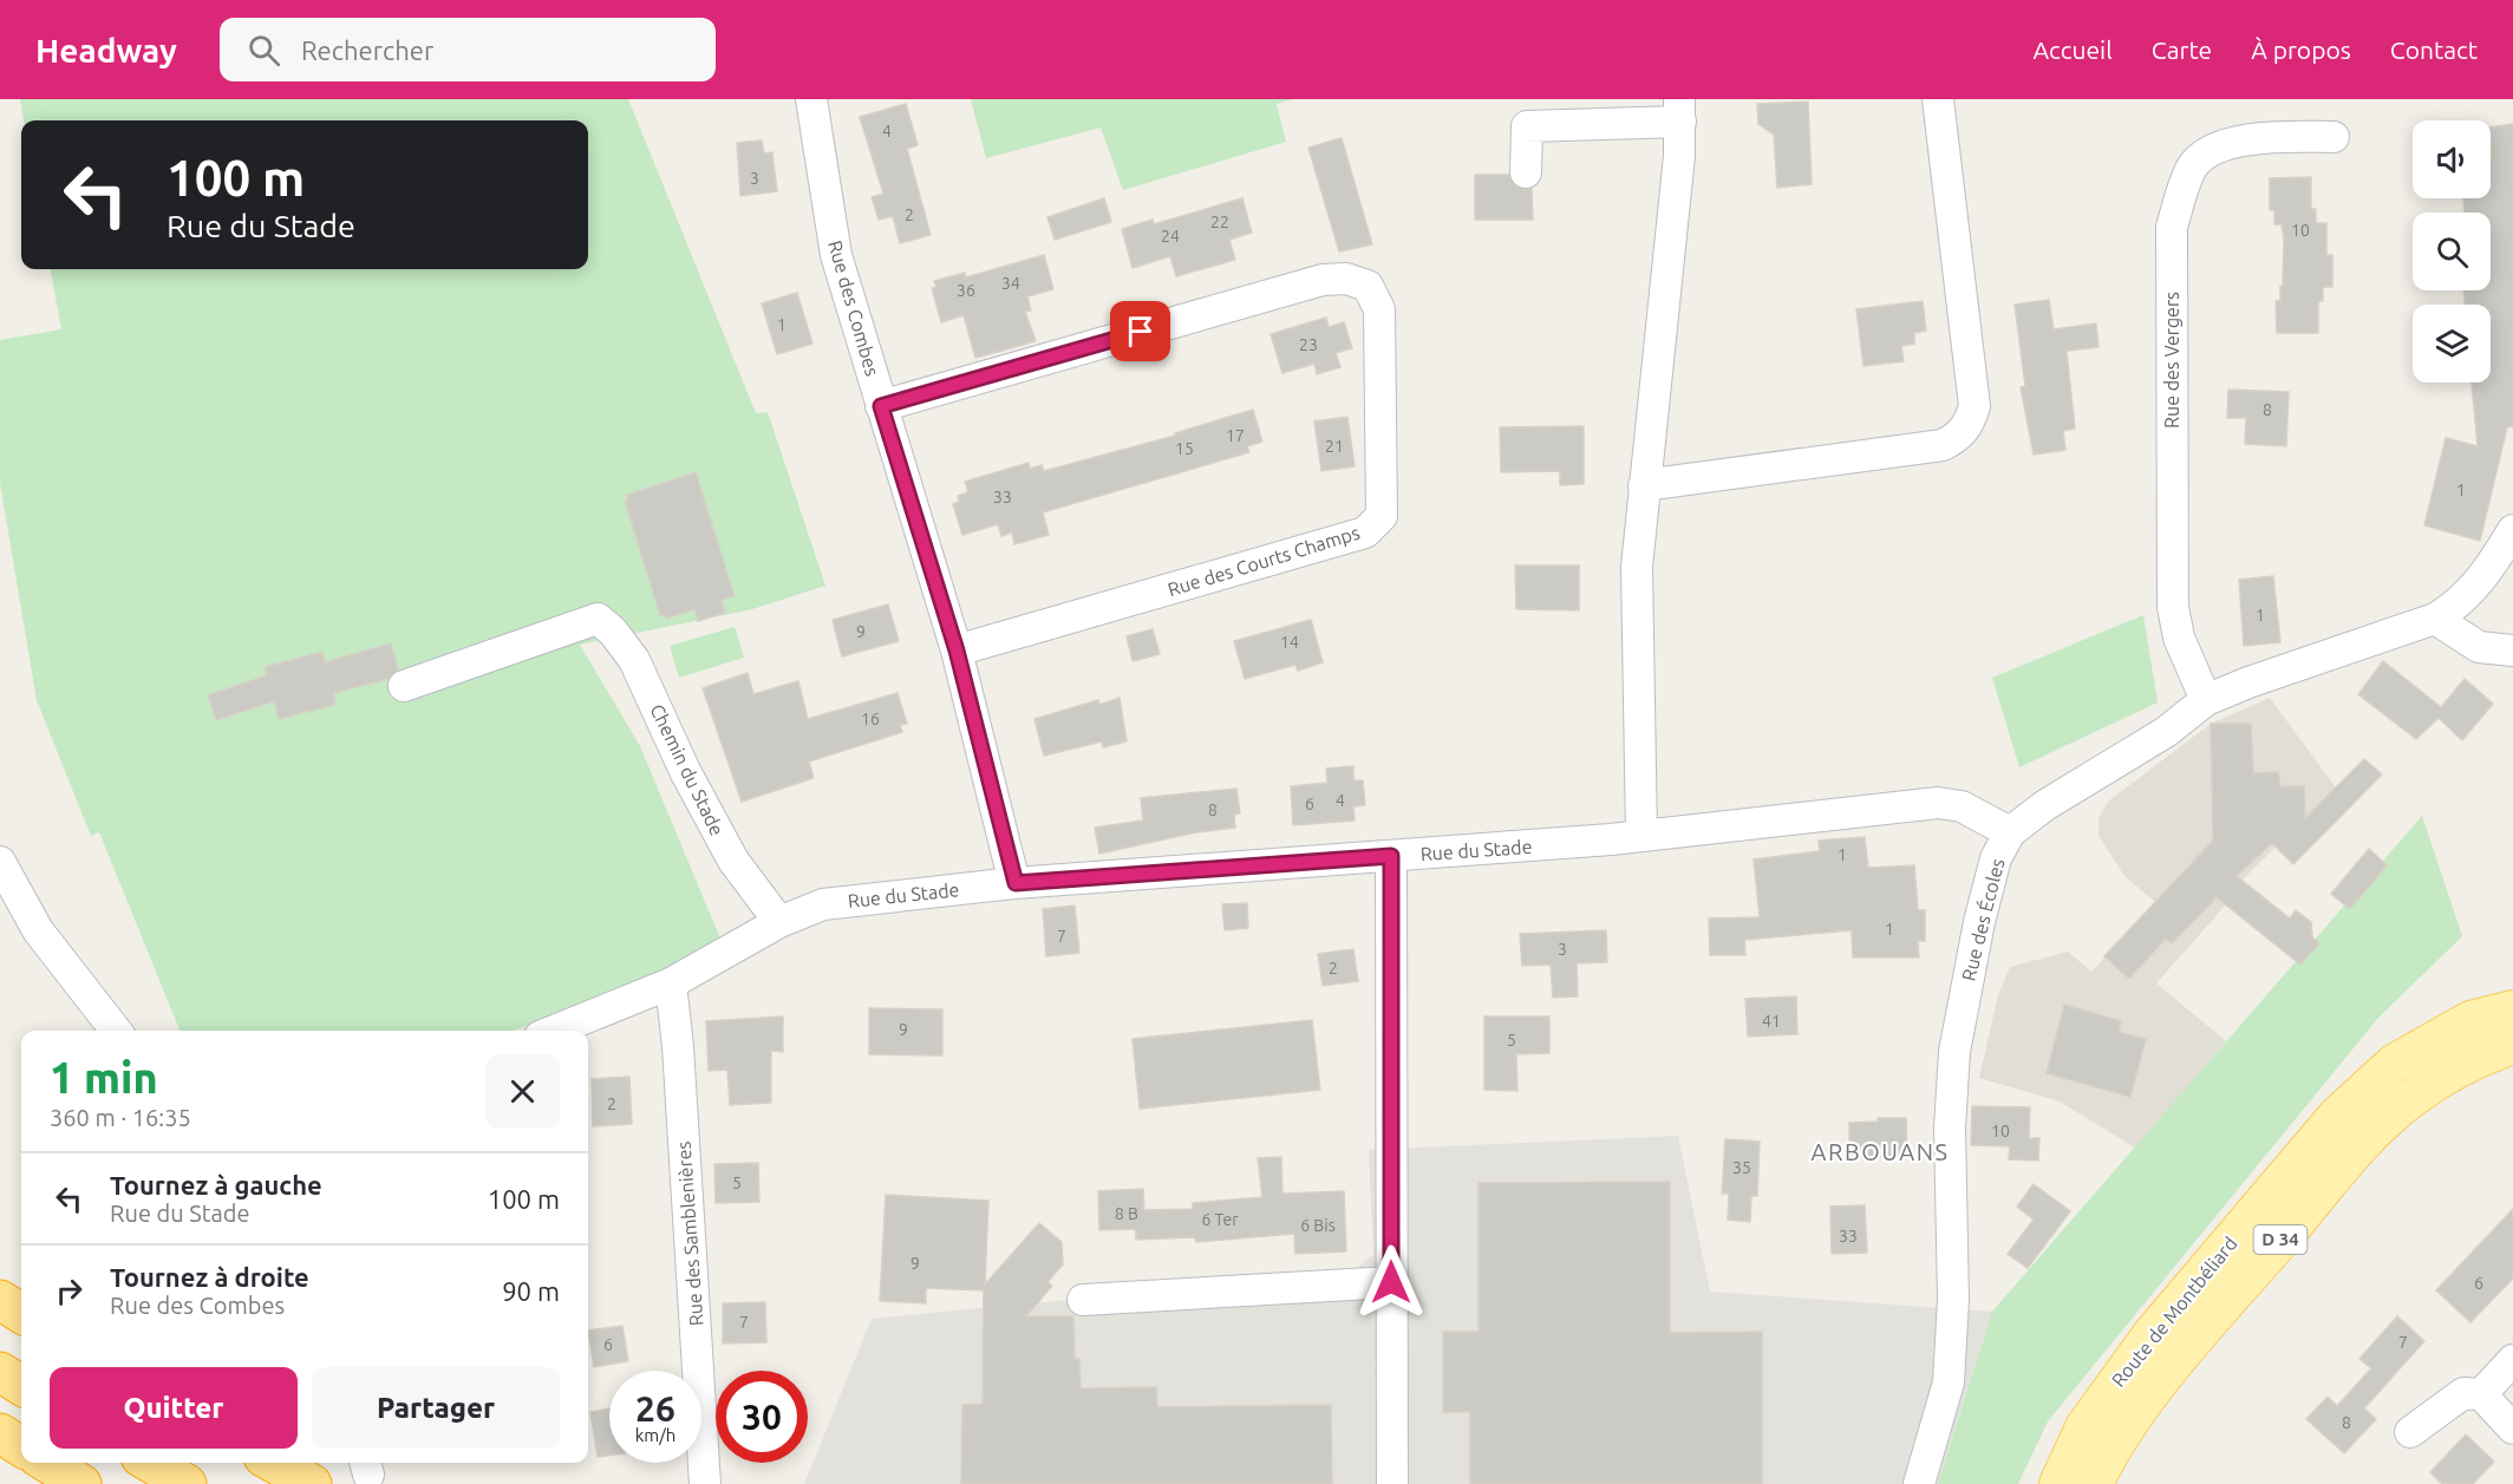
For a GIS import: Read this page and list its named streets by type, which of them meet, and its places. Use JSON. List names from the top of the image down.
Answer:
{
  "streets": {
    "main road": ["D 34", "Route de Montbéliard"],
    "street": [
      "Rue des Combes",
      "Rue des Vergers",
      "Rue des Courts Champs",
      "Chemin du Stade",
      "Rue du Stade",
      "Rue des Écoles",
      "Rue des Samblenières"
    ]
  },
  "crossings": [
    ["Rue des Combes", "Rue des Courts Champs"],
    ["Rue des Combes", "Rue du Stade"],
    ["Rue des Vergers", "Rue des Écoles"],
    ["Chemin du Stade", "Rue du Stade"],
    ["Rue du Stade", "Rue des Écoles"],
    ["Rue du Stade", "Rue des Samblenières"]
  ],
  "districts": ["ARBOUANS"],
  "house_numbers": [
    "4",
    "3",
    "2",
    "22",
    "10",
    "24",
    "34",
    "36",
    "1",
    "23",
    "8",
    "17",
    "21",
    "15",
    "1",
    "33",
    "1",
    "9",
    "14",
    "16",
    "4",
    "6",
    "8",
    "1",
    "1",
    "7",
    "3",
    "2",
    "41",
    "9",
    "5",
    "2",
    "10",
    "35",
    "5",
    "8 B",
    "6 Ter",
    "6 Bis",
    "33",
    "9",
    "6",
    "7",
    "7",
    "6",
    "8"
  ],
  "page": {
    "header": "Headway",
    "search": "Rechercher",
    "nav": [
      "Accueil",
      "Carte",
      "À propos",
      "Contact"
    ],
    "turn": ["100 m", "Rue du Stade"],
    "heading": ["1 min", "360 m · 16:35"],
    "list": [
      {
        "name": "Tournez à gauche",
        "note": "Rue du Stade",
        "value": "100 m"
      },
      {
        "name": "Tournez à droite",
        "note": "Rue des Combes",
        "value": "90 m"
      }
    ],
    "buttons": ["Quitter", "Partager"],
    "speed": "26 km/h",
    "limit": "30"
  }
}
